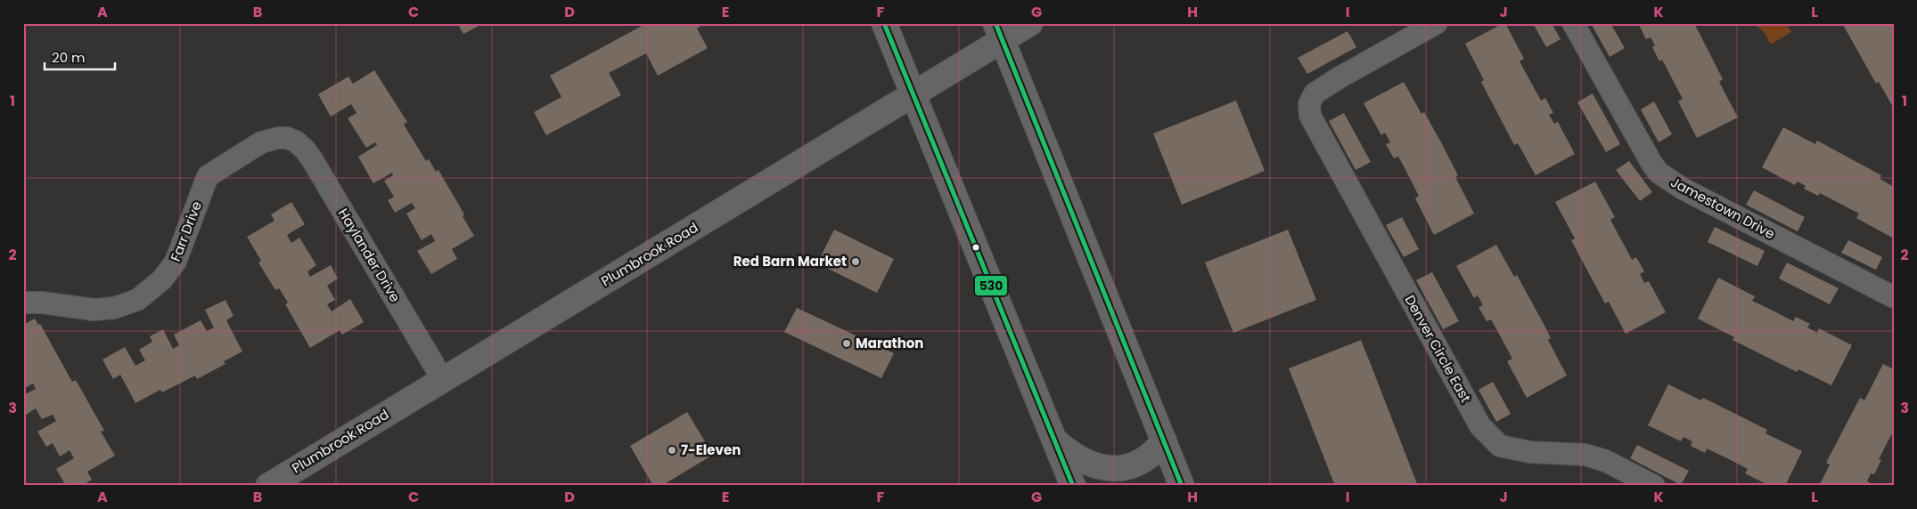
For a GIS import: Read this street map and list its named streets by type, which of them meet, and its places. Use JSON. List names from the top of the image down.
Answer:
{
  "streets": {
    "main road": ["Plumbrook Road"],
    "street": [
      "Jamestown Drive",
      "Farr Drive",
      "Haylander Drive",
      "Denver Circle East"
    ]
  },
  "crossings": [
    ["Farr Drive", "Haylander Drive"],
    ["Plumbrook Road", "Haylander Drive"]
  ],
  "places": ["Red Barn Market", "Marathon", "7-Eleven"],
  "lines": ["transit line 530"],
  "scale_bar": "20 m",
  "grid": {
    "columns": [
      "A",
      "B",
      "C",
      "D",
      "E",
      "F",
      "G",
      "H",
      "I",
      "J",
      "K",
      "L"
    ],
    "rows": ["1", "2", "3"]
  }
}
